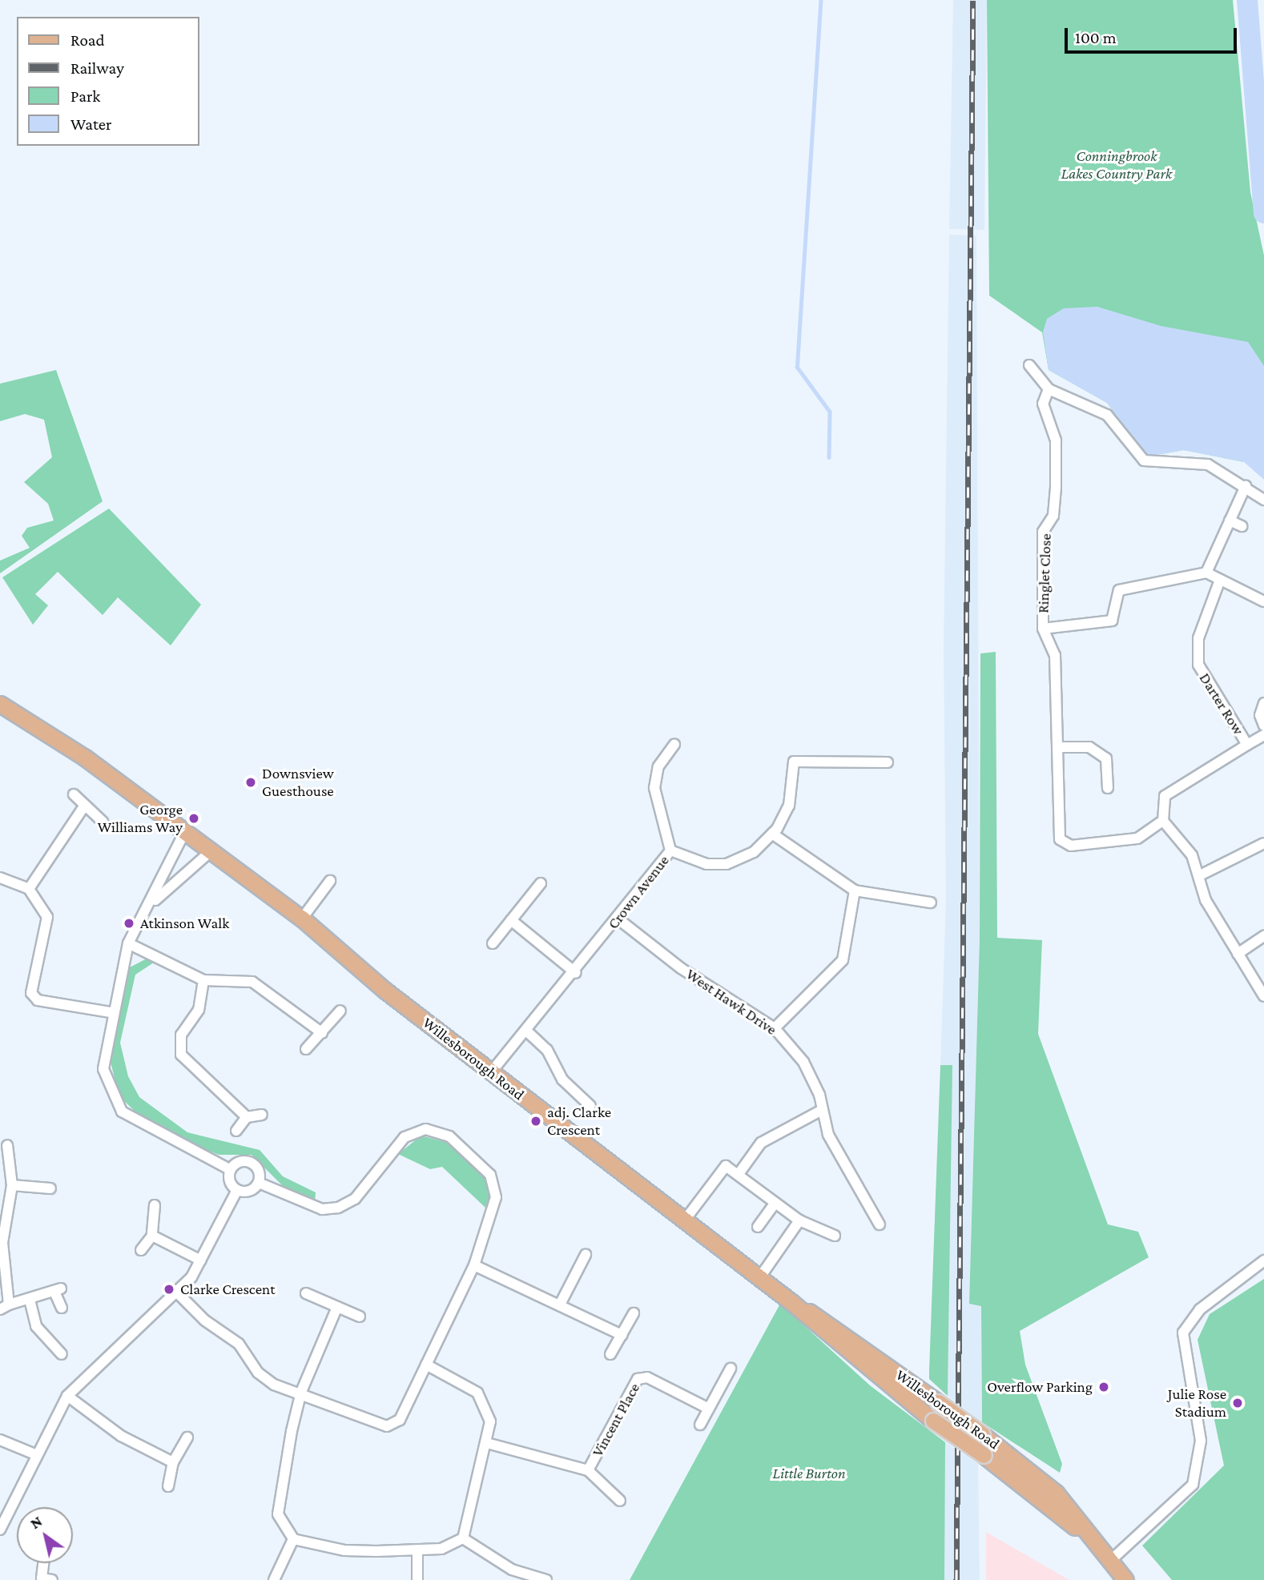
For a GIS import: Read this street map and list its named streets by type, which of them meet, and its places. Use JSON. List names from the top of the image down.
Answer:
{
  "streets": {
    "main road": ["Willesborough Road"],
    "street": [
      "Ringlet Close",
      "Darter Row",
      "Crown Avenue",
      "West Hawk Drive",
      "Vincent Place"
    ]
  },
  "crossings": [
    ["Crown Avenue", "West Hawk Drive"],
    ["Crown Avenue", "Willesborough Road"]
  ],
  "parks": ["Conningbrook Lakes Country Park", "Little Burton"],
  "places": [
    "Downsview Guesthouse",
    "George Williams Way",
    "Atkinson Walk",
    "adj. Clarke Crescent",
    "Clarke Crescent",
    "Overflow Parking",
    "Julie Rose Stadium"
  ],
  "legend": [
    "Road",
    "Railway",
    "Park",
    "Water"
  ],
  "scale_bar": "100 m",
  "north": "top left"
}
